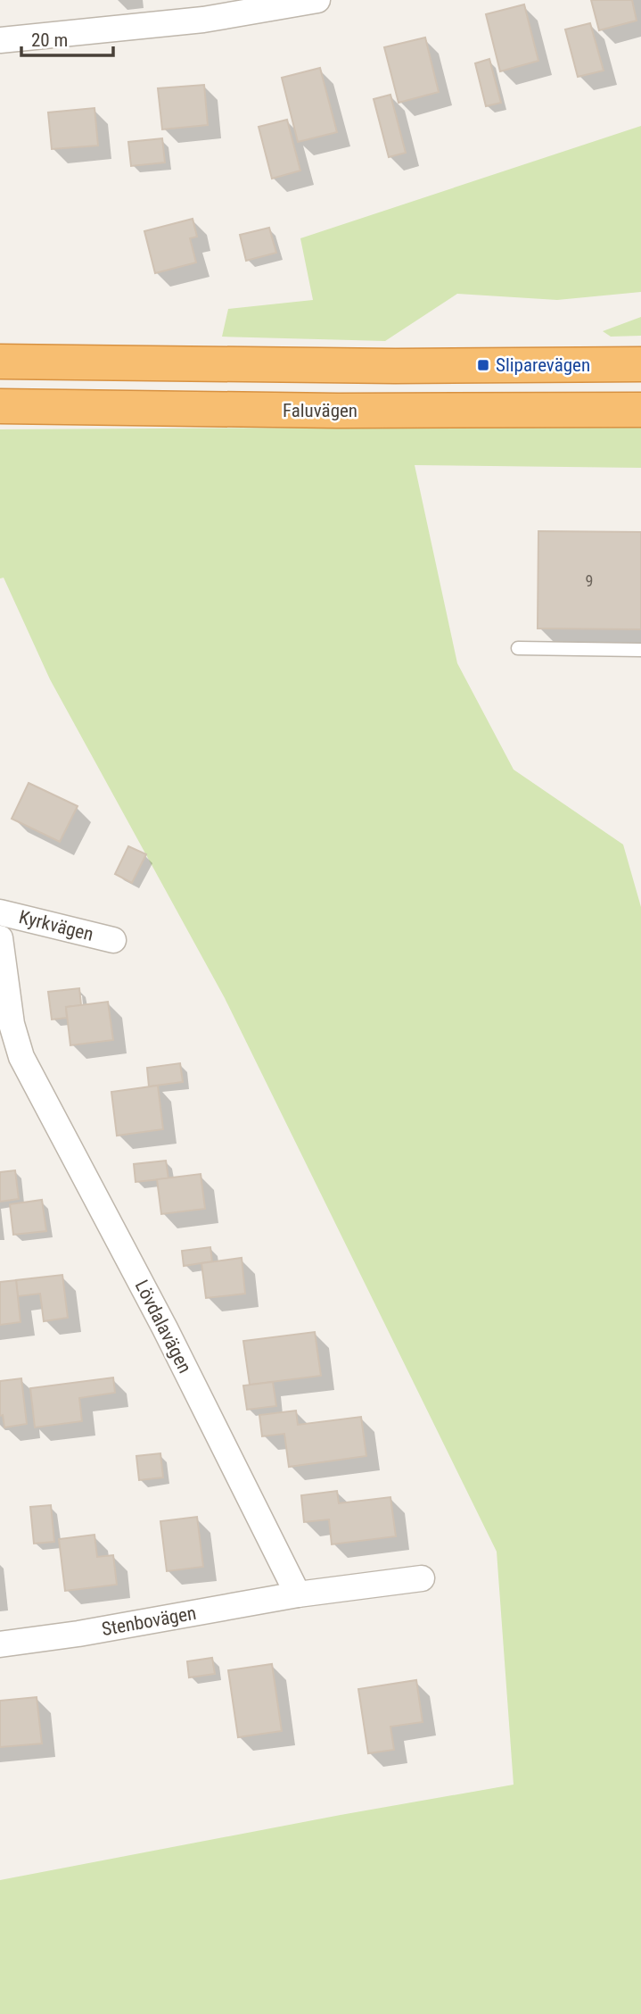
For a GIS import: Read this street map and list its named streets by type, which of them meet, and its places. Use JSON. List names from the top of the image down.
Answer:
{
  "streets": {
    "highway": ["Faluvägen"],
    "street": ["Kyrkvägen", "Lövdalavägen", "Stenbovägen"]
  },
  "crossings": [
    ["Lövdalavägen", "Stenbovägen"]
  ],
  "places": {
    "transit": ["Sliparevägen"]
  },
  "house_numbers": ["9"],
  "scale_bar": "20 m"
}
